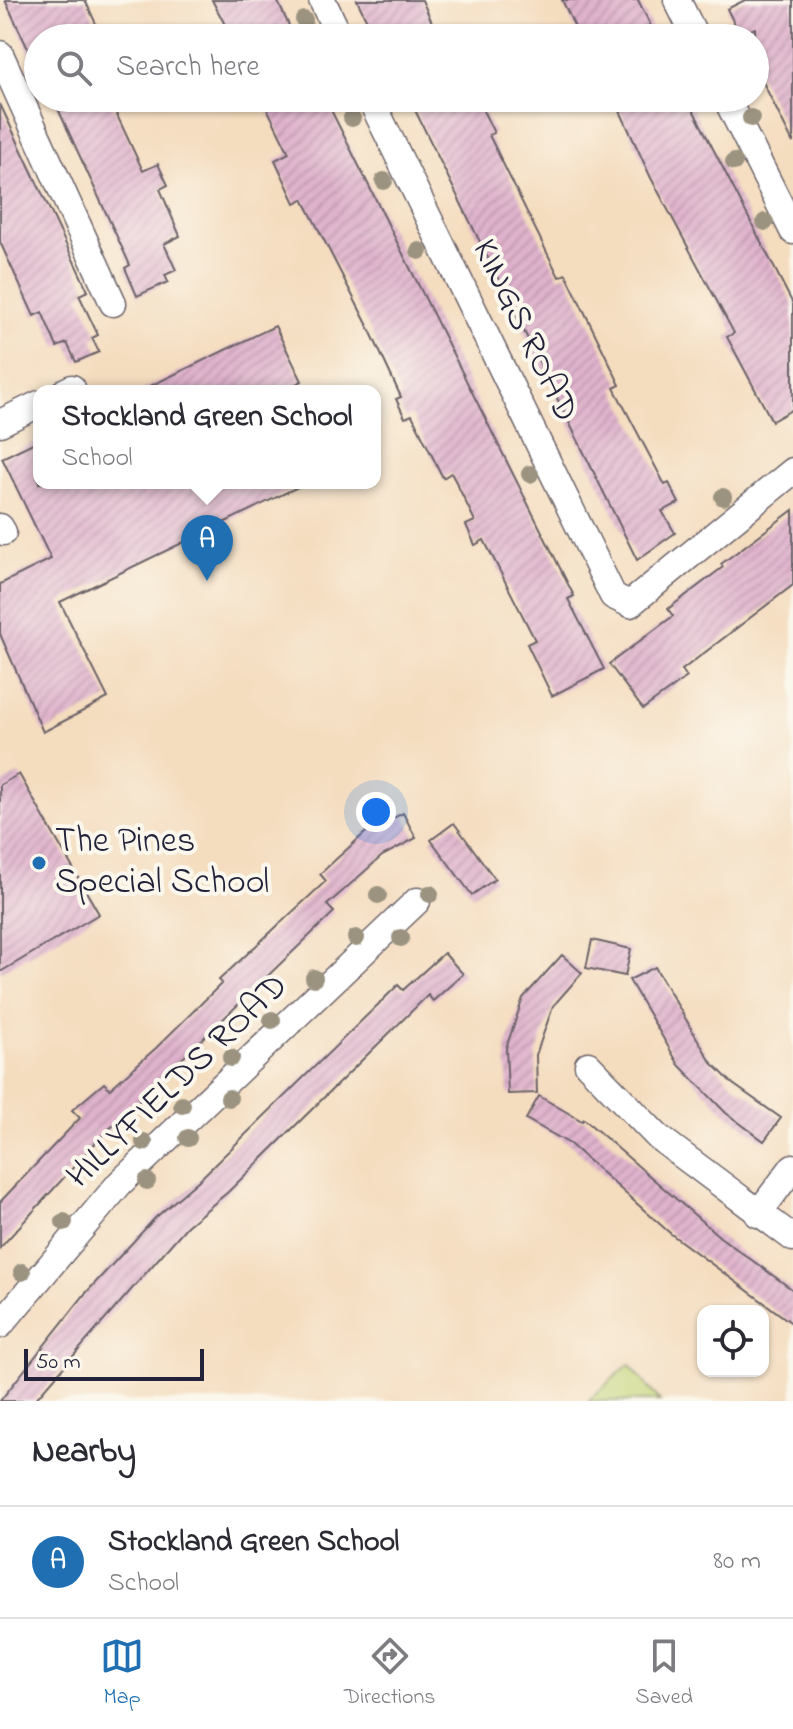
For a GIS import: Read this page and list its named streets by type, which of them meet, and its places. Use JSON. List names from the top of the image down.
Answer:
{
  "streets": {
    "street": ["KINGS ROAD", "HILLYFIELDS ROAD"]
  },
  "places": ["The Pines Special School"],
  "scale_bar": "50 m",
  "page": {
    "search": "Search here",
    "popup": ["Stockland Green School", "School"],
    "pins": "A",
    "scale": "50 m",
    "heading": "Nearby",
    "list": [
      {
        "mark": "A",
        "name": "Stockland Green School",
        "note": "School",
        "value": "80 m"
      }
    ],
    "nav": ["Map", "Directions", "Saved"]
  }
}
